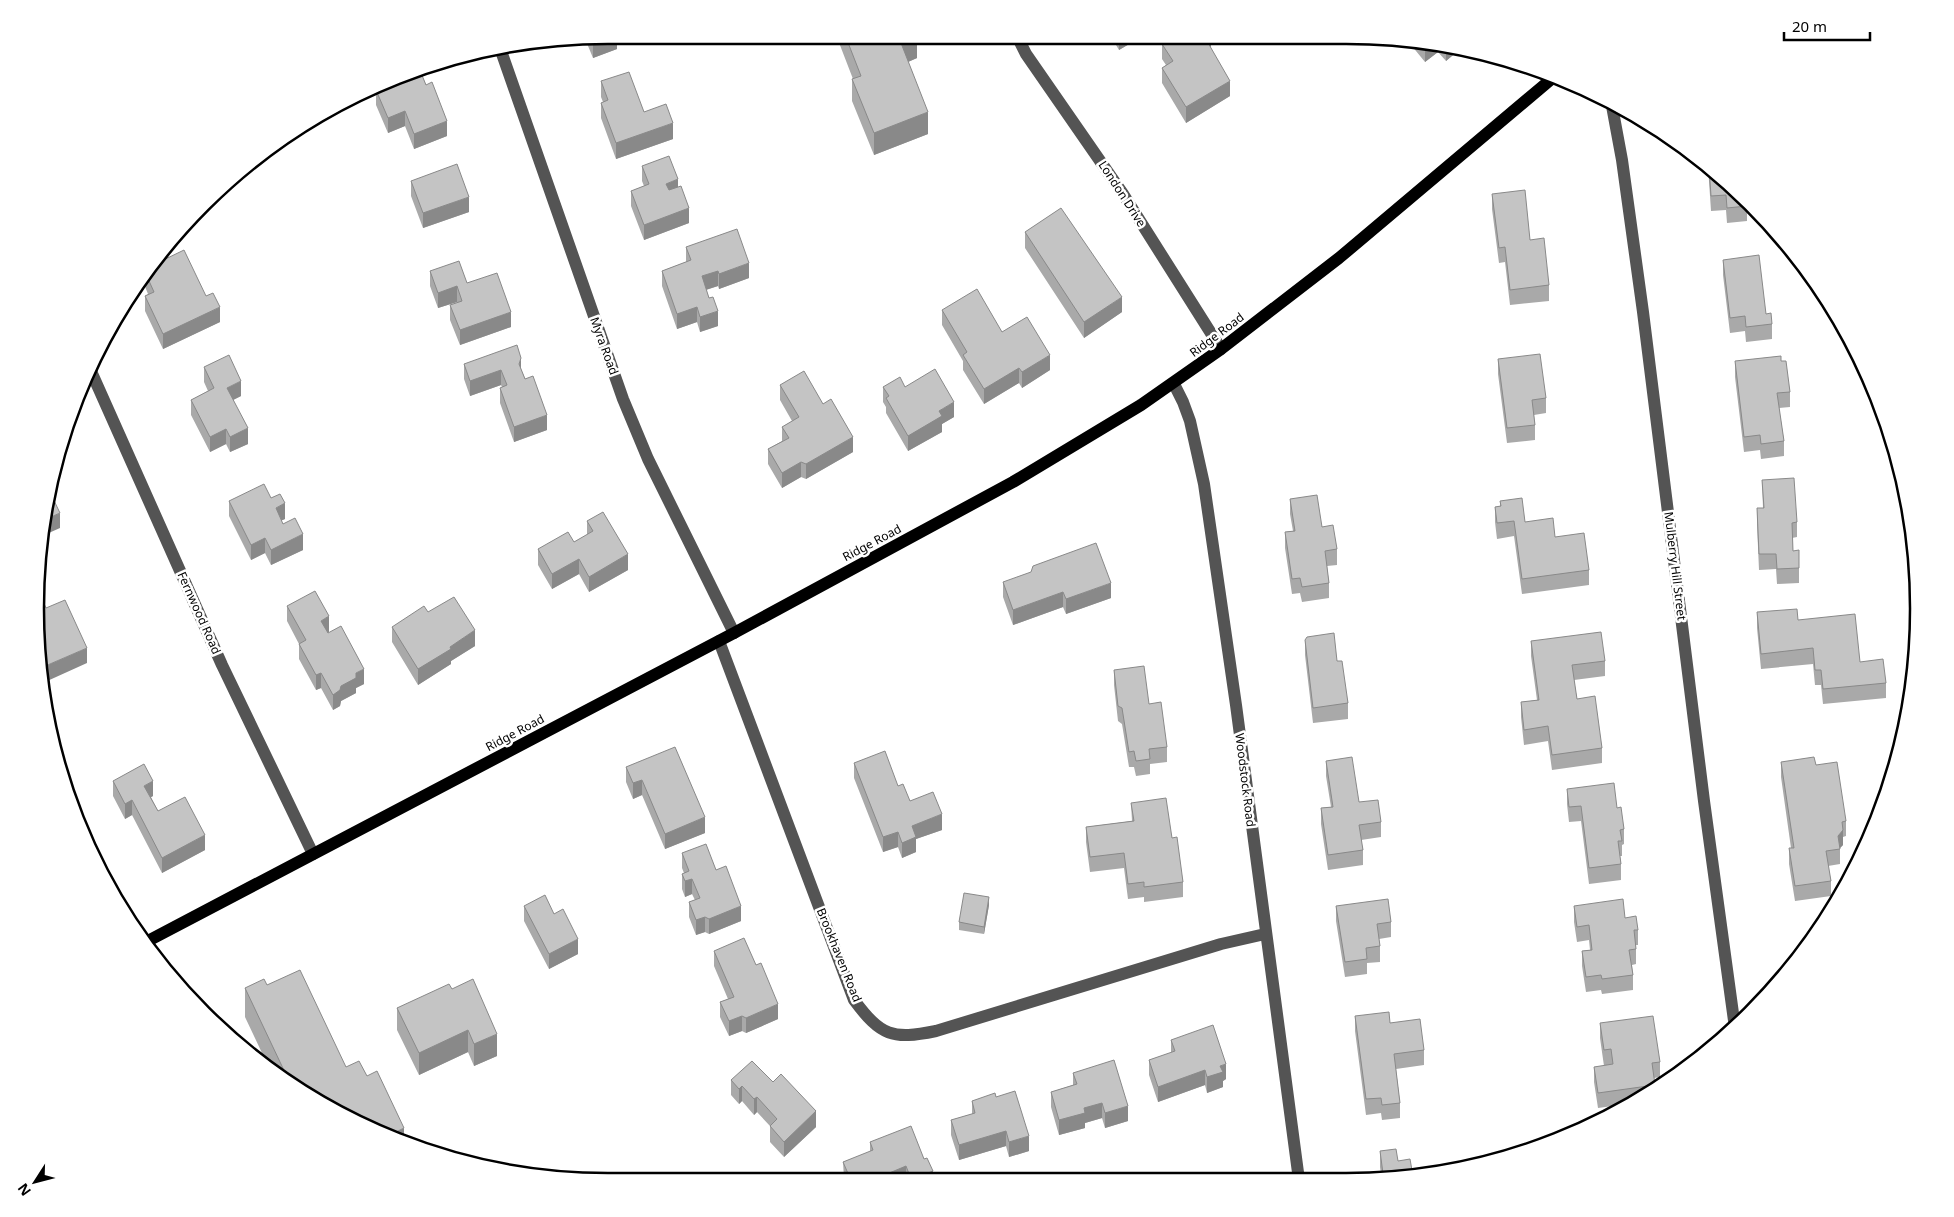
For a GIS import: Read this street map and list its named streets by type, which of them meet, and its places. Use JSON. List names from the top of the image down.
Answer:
{
  "streets": {
    "main road": ["Ridge Road"],
    "street": [
      "London Drive",
      "Myra Road",
      "Mulberry Hill Street",
      "Fernwood Road",
      "Woodstock Road",
      "Brookhaven Road"
    ]
  },
  "crossings": [
    ["London Drive", "Ridge Road"],
    ["Ridge Road", "Myra Road"],
    ["Ridge Road", "Fernwood Road"],
    ["Ridge Road", "Woodstock Road"],
    ["Ridge Road", "Brookhaven Road"],
    ["Woodstock Road", "Brookhaven Road"]
  ],
  "scale_bar": "20 m",
  "north": "bottom left"
}
